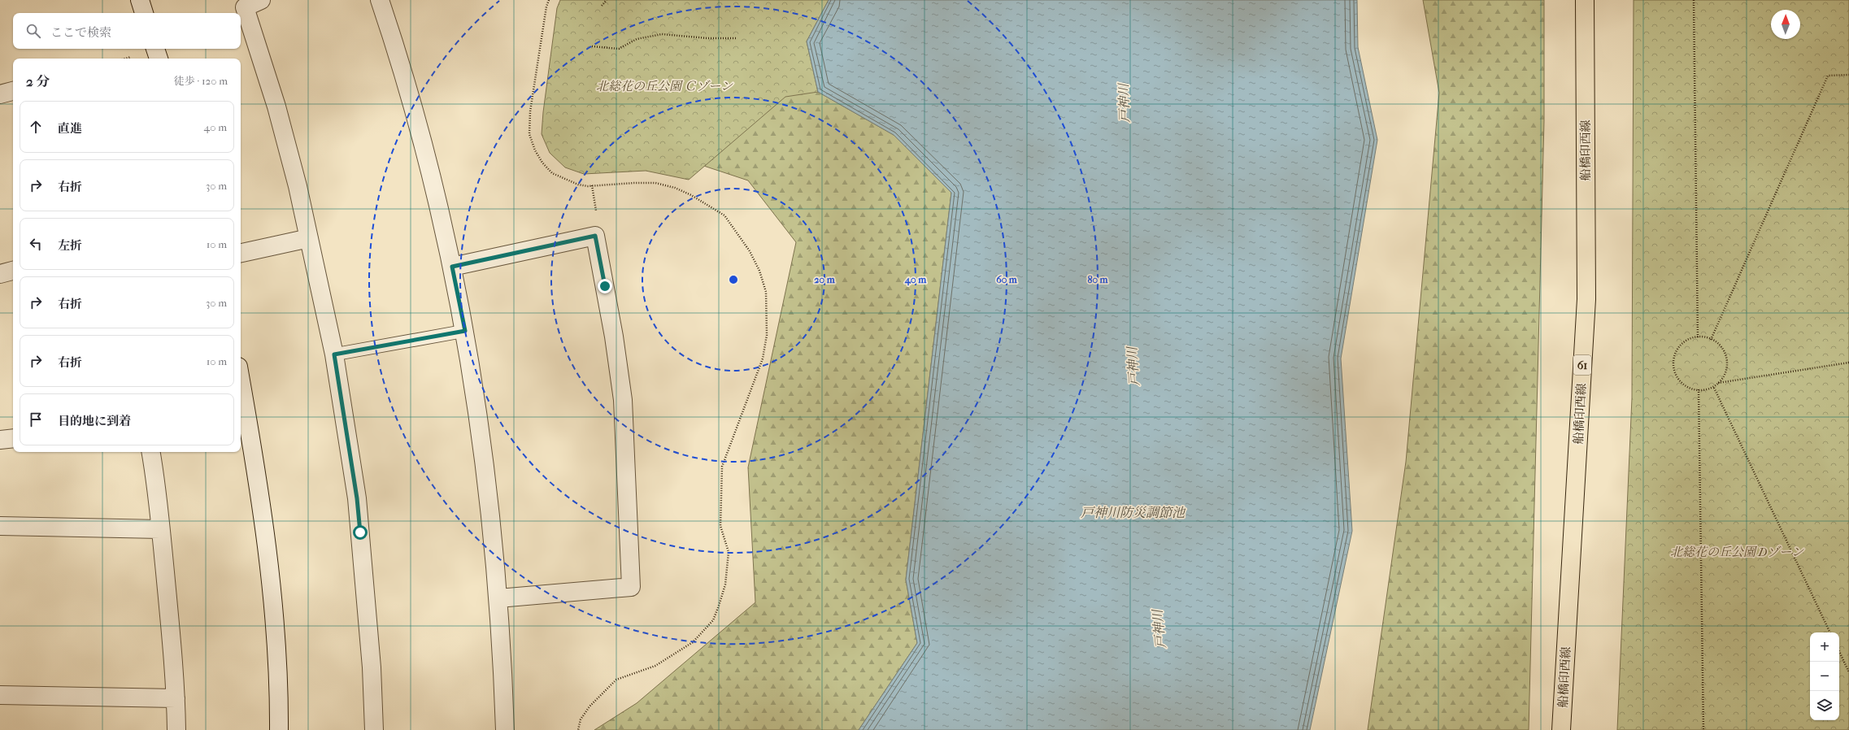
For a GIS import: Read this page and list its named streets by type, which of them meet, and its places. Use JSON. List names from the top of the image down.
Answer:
{
  "streets": {
    "main road": ["船橋印西線", "61"]
  },
  "water": ["戸神川", "戸神川防災調節池"],
  "parks": ["北総花の丘公園 Ｃゾーン", "北総花の丘公園 Dゾーン"],
  "north": "top",
  "page": {
    "search": "ここで検索",
    "heading": ["2 分", "徒歩 · 120 m"],
    "list": [
      ["直進", "40 m"],
      ["右折", "30 m"],
      ["左折", "10 m"],
      ["右折", "30 m"],
      ["右折", "10 m"],
      "目的地に到着"
    ],
    "map_buttons": ["+", "−"]
  },
  "rings": [
    "20 m",
    "40 m",
    "60 m",
    "80 m"
  ]
}
